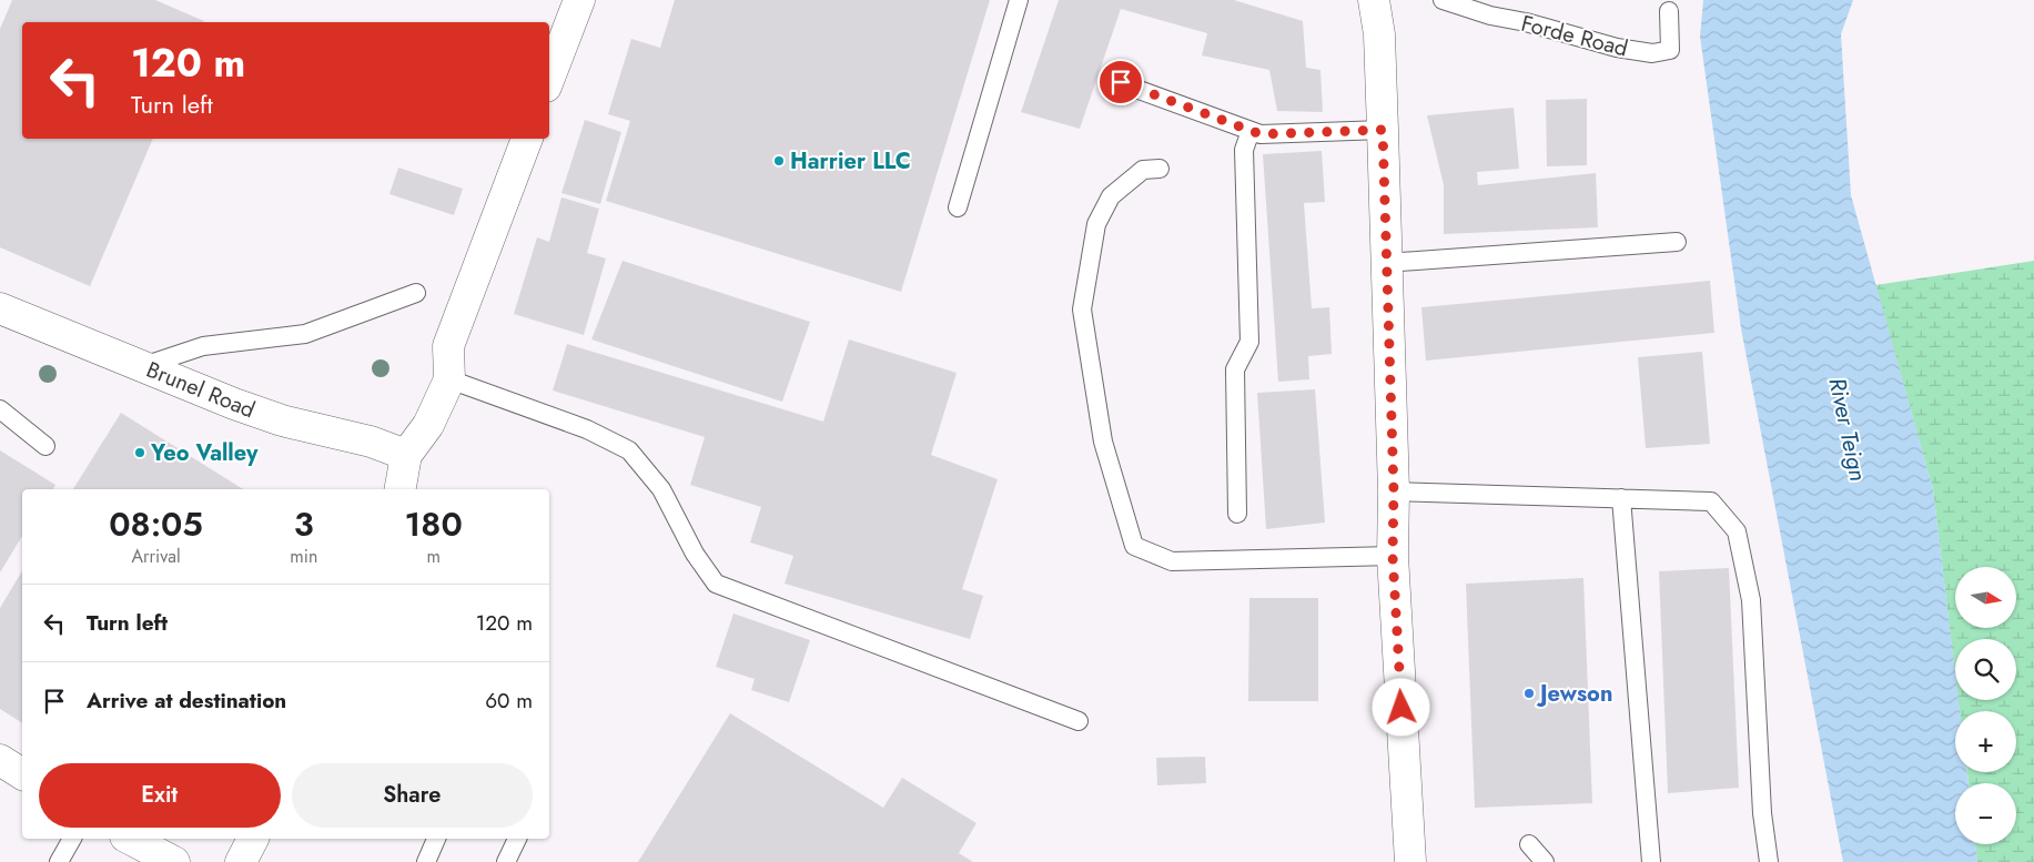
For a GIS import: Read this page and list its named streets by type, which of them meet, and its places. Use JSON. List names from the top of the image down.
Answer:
{
  "streets": {
    "street": ["Brunel Road"],
    "lane": ["Forde Road"]
  },
  "water": ["River Teign"],
  "places": ["Harrier LLC", "Yeo Valley", "Jewson"],
  "north": "right",
  "page": {
    "turn": ["120 m", "Turn left"],
    "eta": [
      "08:05",
      "Arrival",
      "3",
      "min",
      "180",
      "m"
    ],
    "map_buttons": ["+", "−"],
    "list": [
      {
        "name": "Turn left",
        "value": "120 m"
      },
      {
        "name": "Arrive at destination",
        "value": "60 m"
      }
    ],
    "buttons": ["Exit", "Share"]
  }
}
